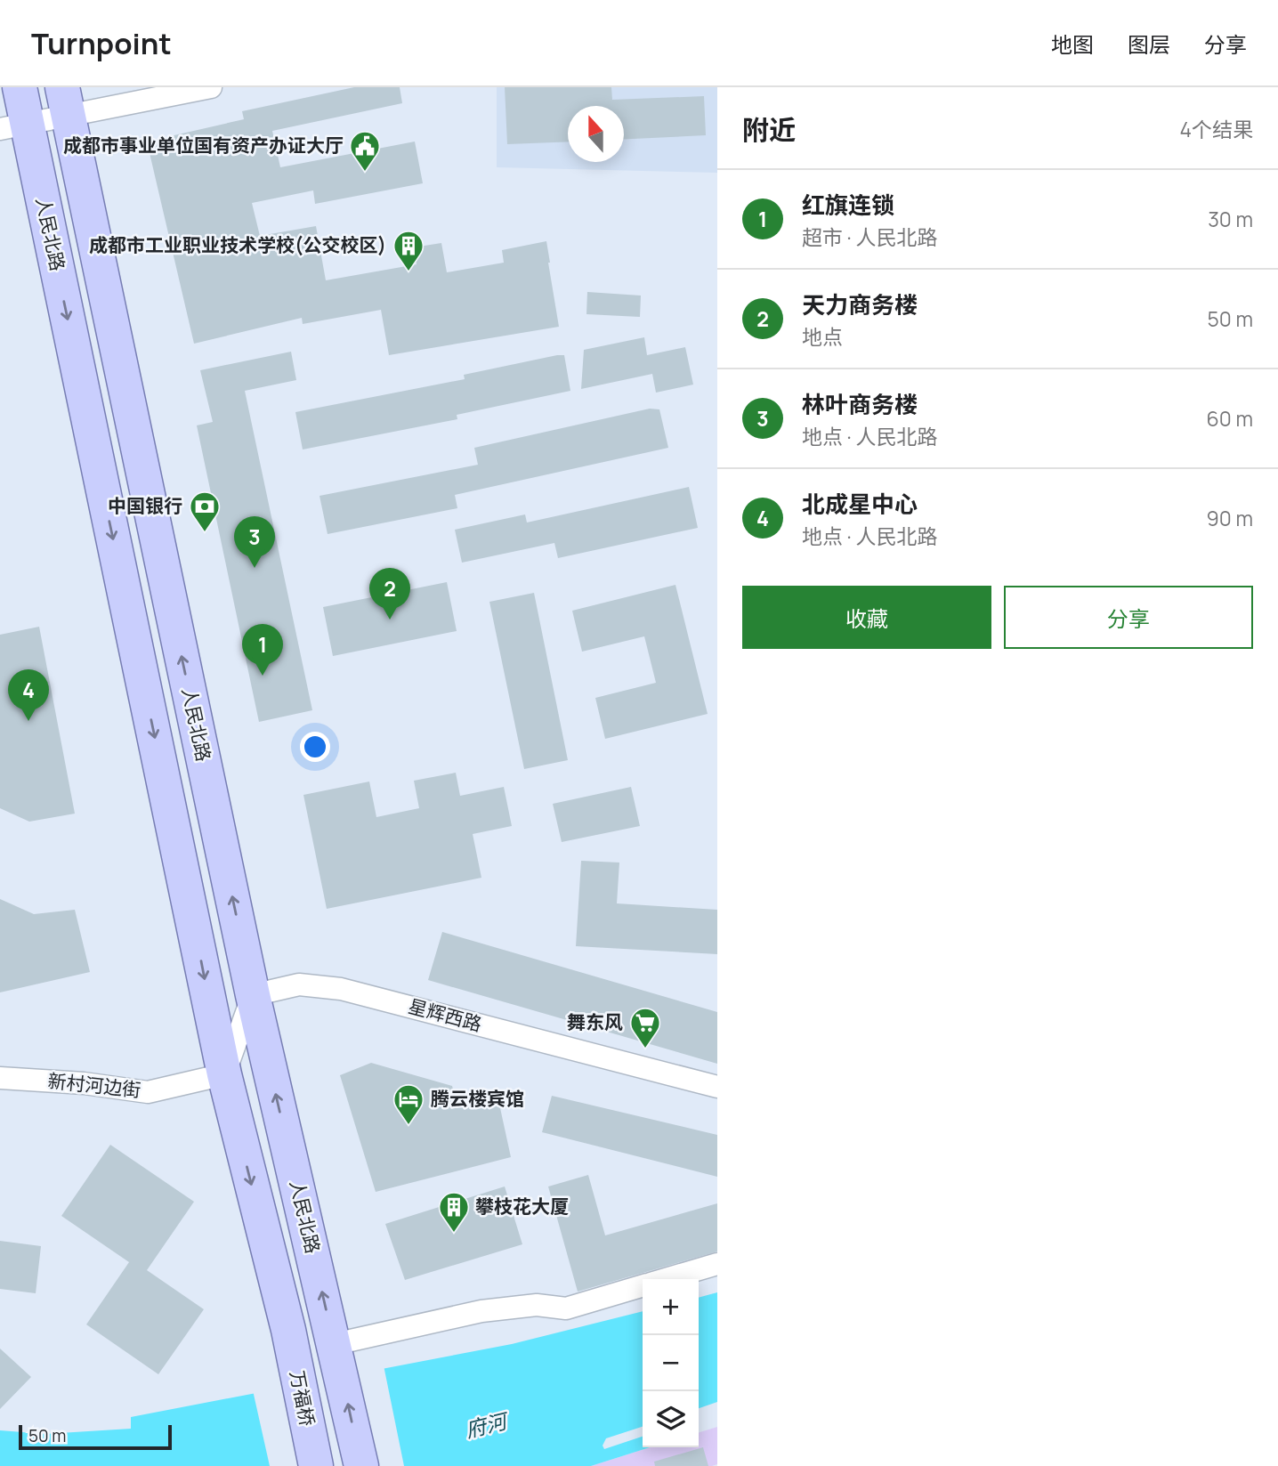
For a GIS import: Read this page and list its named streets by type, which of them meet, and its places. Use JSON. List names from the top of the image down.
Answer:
{
  "streets": {
    "main road": ["人民北路", "万福桥"],
    "street": ["星辉西路", "新村河边街"]
  },
  "crossings": [
    ["人民北路", "星辉西路"],
    ["人民北路", "新村河边街"],
    ["人民北路", "万福桥"]
  ],
  "water": ["府河"],
  "places": {
    "public building": ["成都市事业单位国有资产办证大厅"],
    "building": ["成都市工业职业技术学校(公交校区)", "攀枝花大厦"],
    "bank": ["中国银行"],
    "supermarket": ["舞东风"],
    "hotel": ["腾云楼宾馆"]
  },
  "scale_bar": "50 m",
  "north": "top",
  "page": {
    "header": "Turnpoint",
    "nav": ["地图", "图层", "分享"],
    "heading": ["附近", "4个结果"],
    "list": [
      {
        "mark": "1",
        "name": "红旗连锁",
        "note": "超市 · 人民北路",
        "value": "30 m"
      },
      {
        "mark": "2",
        "name": "天力商务楼",
        "note": "地点",
        "value": "50 m"
      },
      {
        "mark": "3",
        "name": "林叶商务楼",
        "note": "地点 · 人民北路",
        "value": "60 m"
      },
      {
        "mark": "4",
        "name": "北成星中心",
        "note": "地点 · 人民北路",
        "value": "90 m"
      }
    ],
    "pins": [
      "3",
      "2",
      "1",
      "4"
    ],
    "buttons": ["收藏", "分享"],
    "map_buttons": ["+", "−"],
    "scale": "50 m"
  }
}
